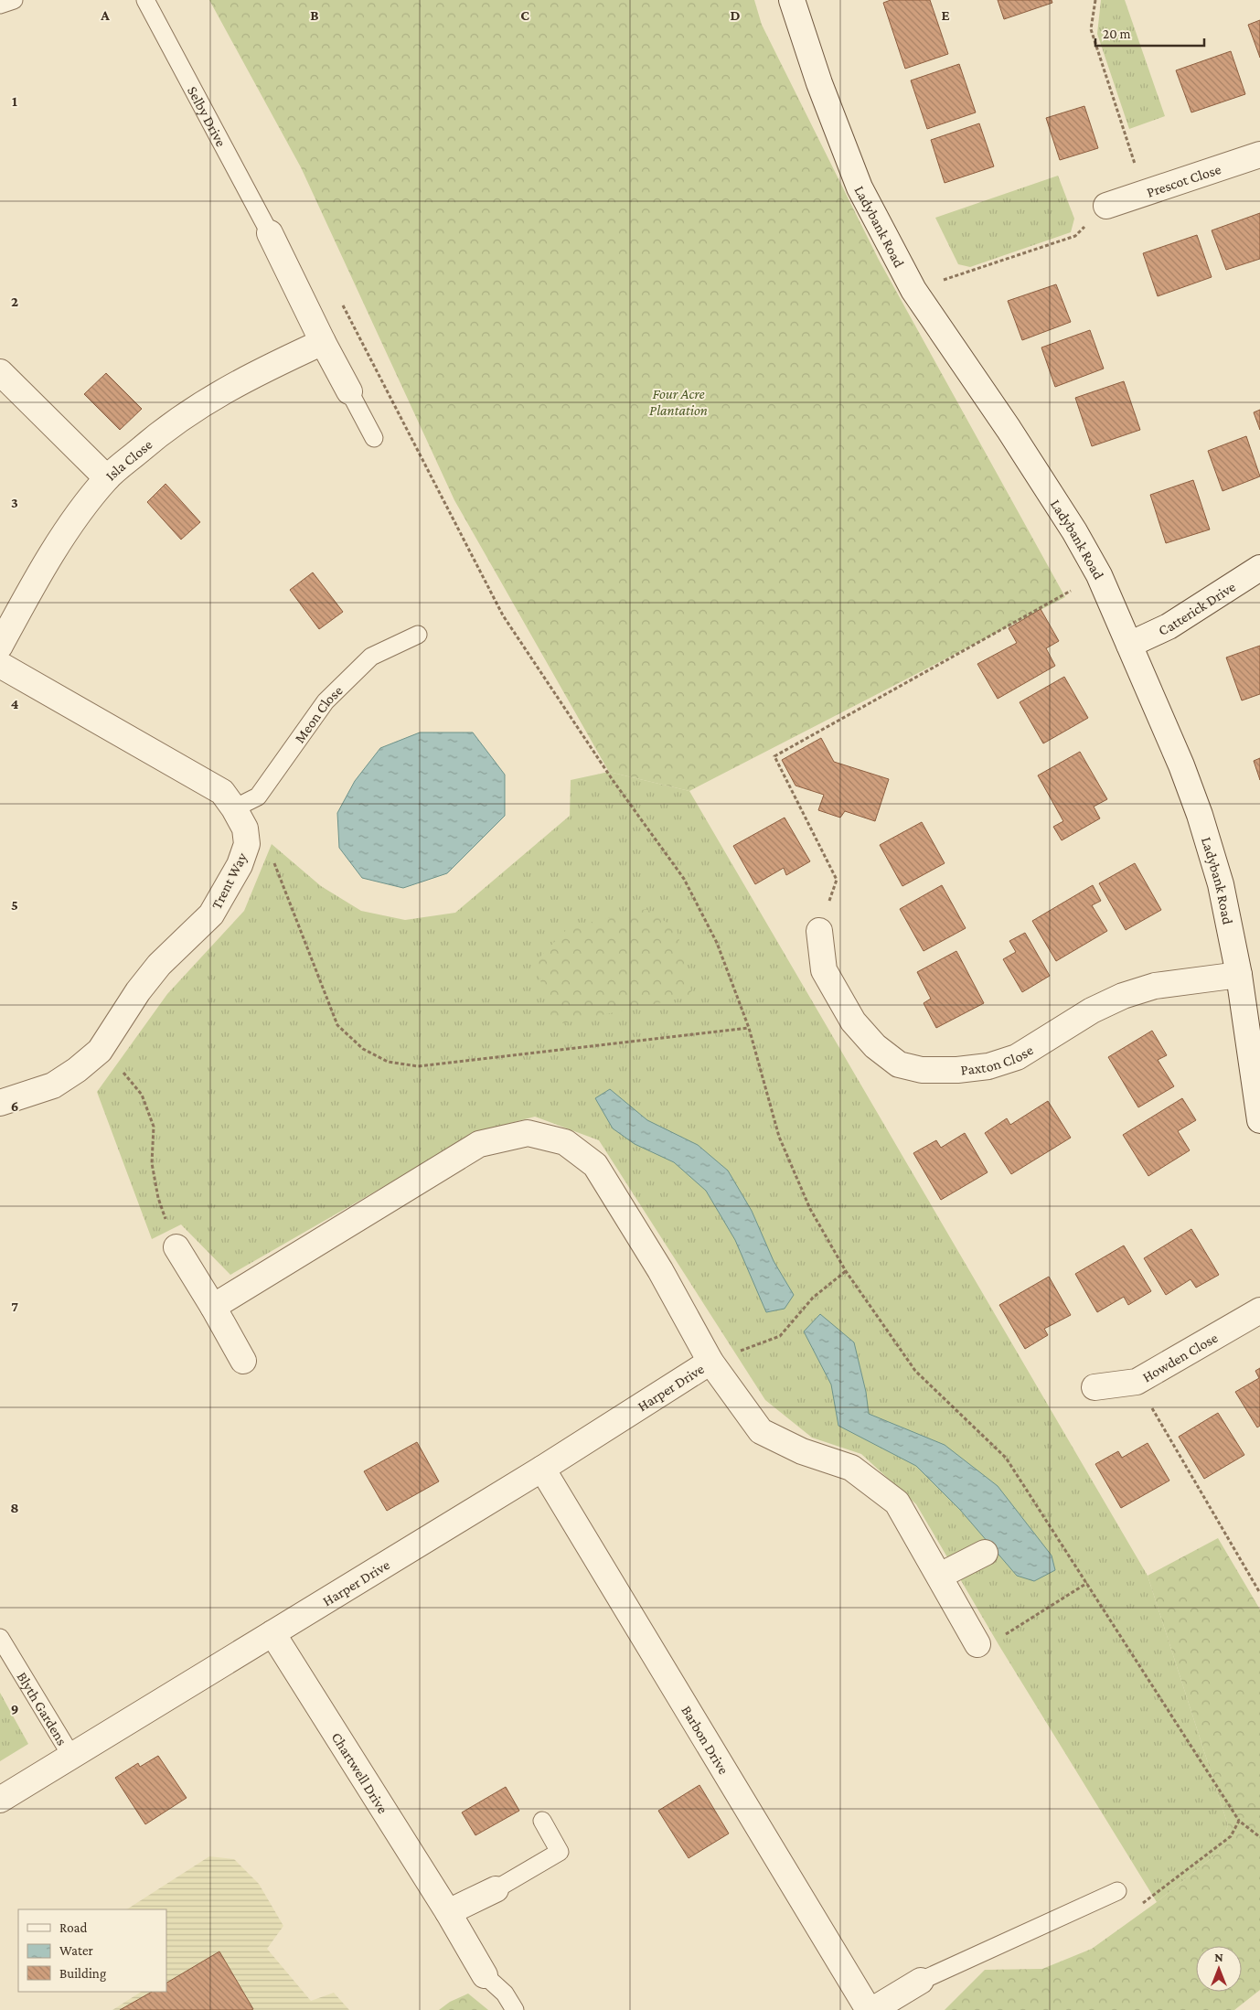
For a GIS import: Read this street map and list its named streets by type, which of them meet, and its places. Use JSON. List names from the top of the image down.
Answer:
{
  "streets": {
    "street": [
      "Prescot Close",
      "Ladybank Road",
      "Isla Close",
      "Catterick Drive",
      "Trent Way",
      "Paxton Close",
      "Howden Close",
      "Harper Drive",
      "Barbon Drive",
      "Chartwell Drive"
    ],
    "lane": ["Selby Drive", "Meon Close", "Blyth Gardens"]
  },
  "crossings": [
    ["Ladybank Road", "Catterick Drive"],
    ["Ladybank Road", "Paxton Close"],
    ["Meon Close", "Trent Way"],
    ["Harper Drive", "Blyth Gardens"],
    ["Harper Drive", "Barbon Drive"],
    ["Harper Drive", "Chartwell Drive"]
  ],
  "parks": ["Four Acre Plantation"],
  "legend": ["Road", "Water", "Building"],
  "scale_bar": "20 m",
  "north": "top",
  "grid": {
    "columns": [
      "A",
      "B",
      "C",
      "D",
      "E"
    ],
    "rows": [
      "1",
      "2",
      "3",
      "4",
      "5",
      "6",
      "7",
      "8",
      "9"
    ]
  }
}
